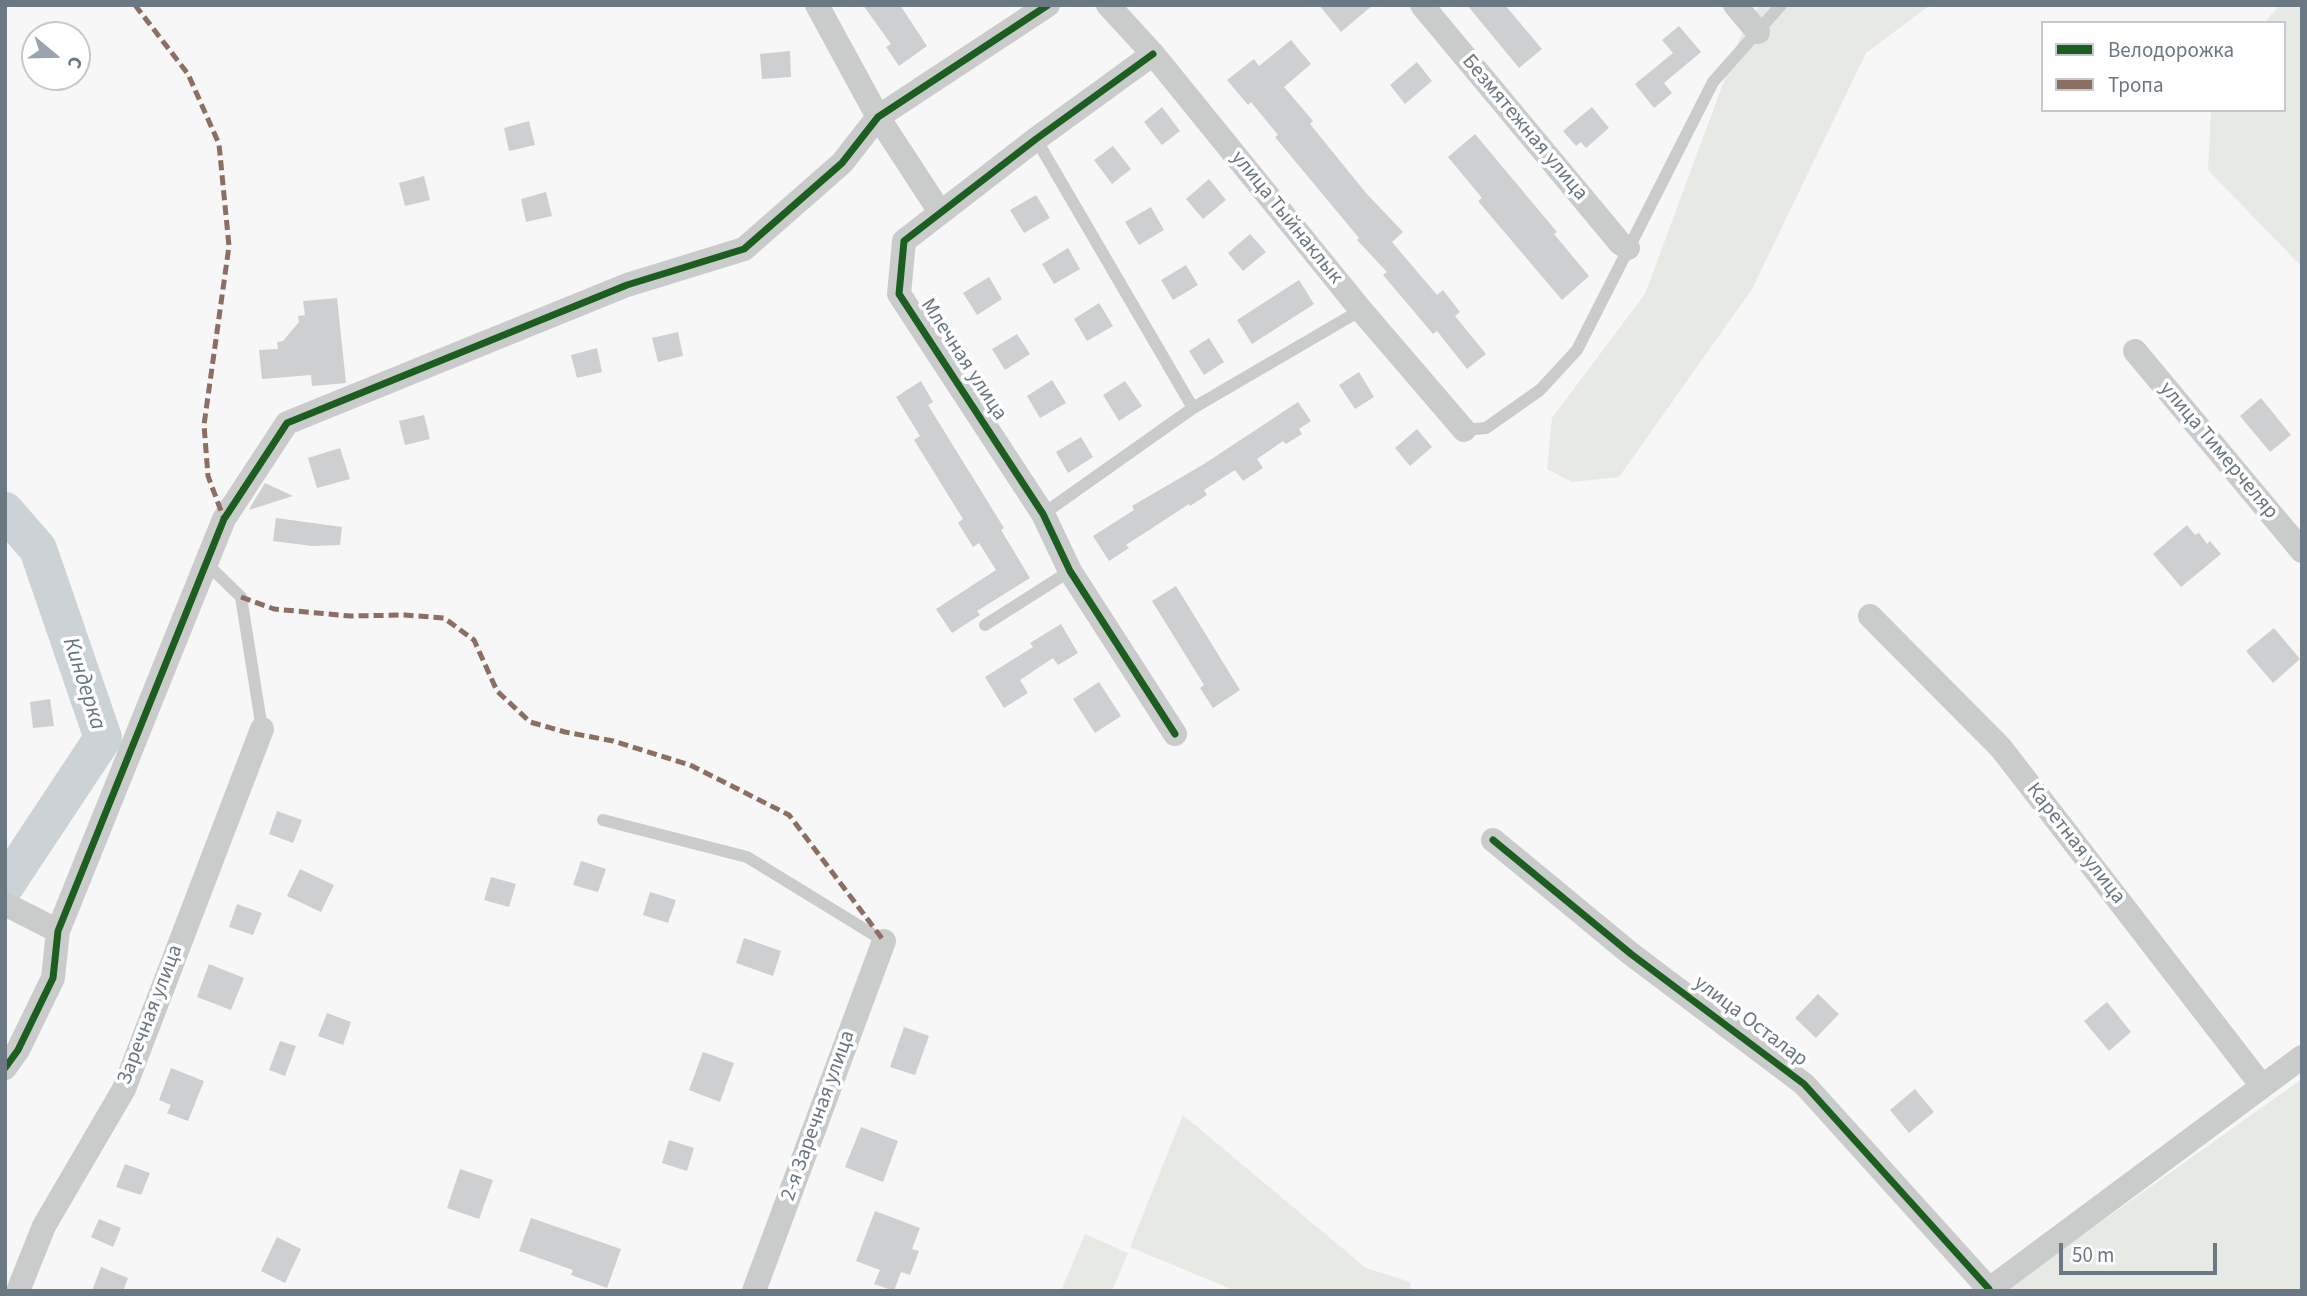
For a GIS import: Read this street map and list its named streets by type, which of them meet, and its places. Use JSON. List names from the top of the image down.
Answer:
{
  "streets": {
    "street": [
      "Безмятежная улица",
      "улица Тыйнаклык",
      "Млечная улица",
      "улица Тимерчеляр",
      "Каретная улица",
      "Заречная улица",
      "улица Осталар",
      "2-я Заречная улица"
    ]
  },
  "crossings": [
    ["улица Тыйнаклык", "Млечная улица"]
  ],
  "water": ["Киндерка"],
  "legend": ["Велодорожка", "Тропа"],
  "scale_bar": "50 m",
  "north": "right"
}
